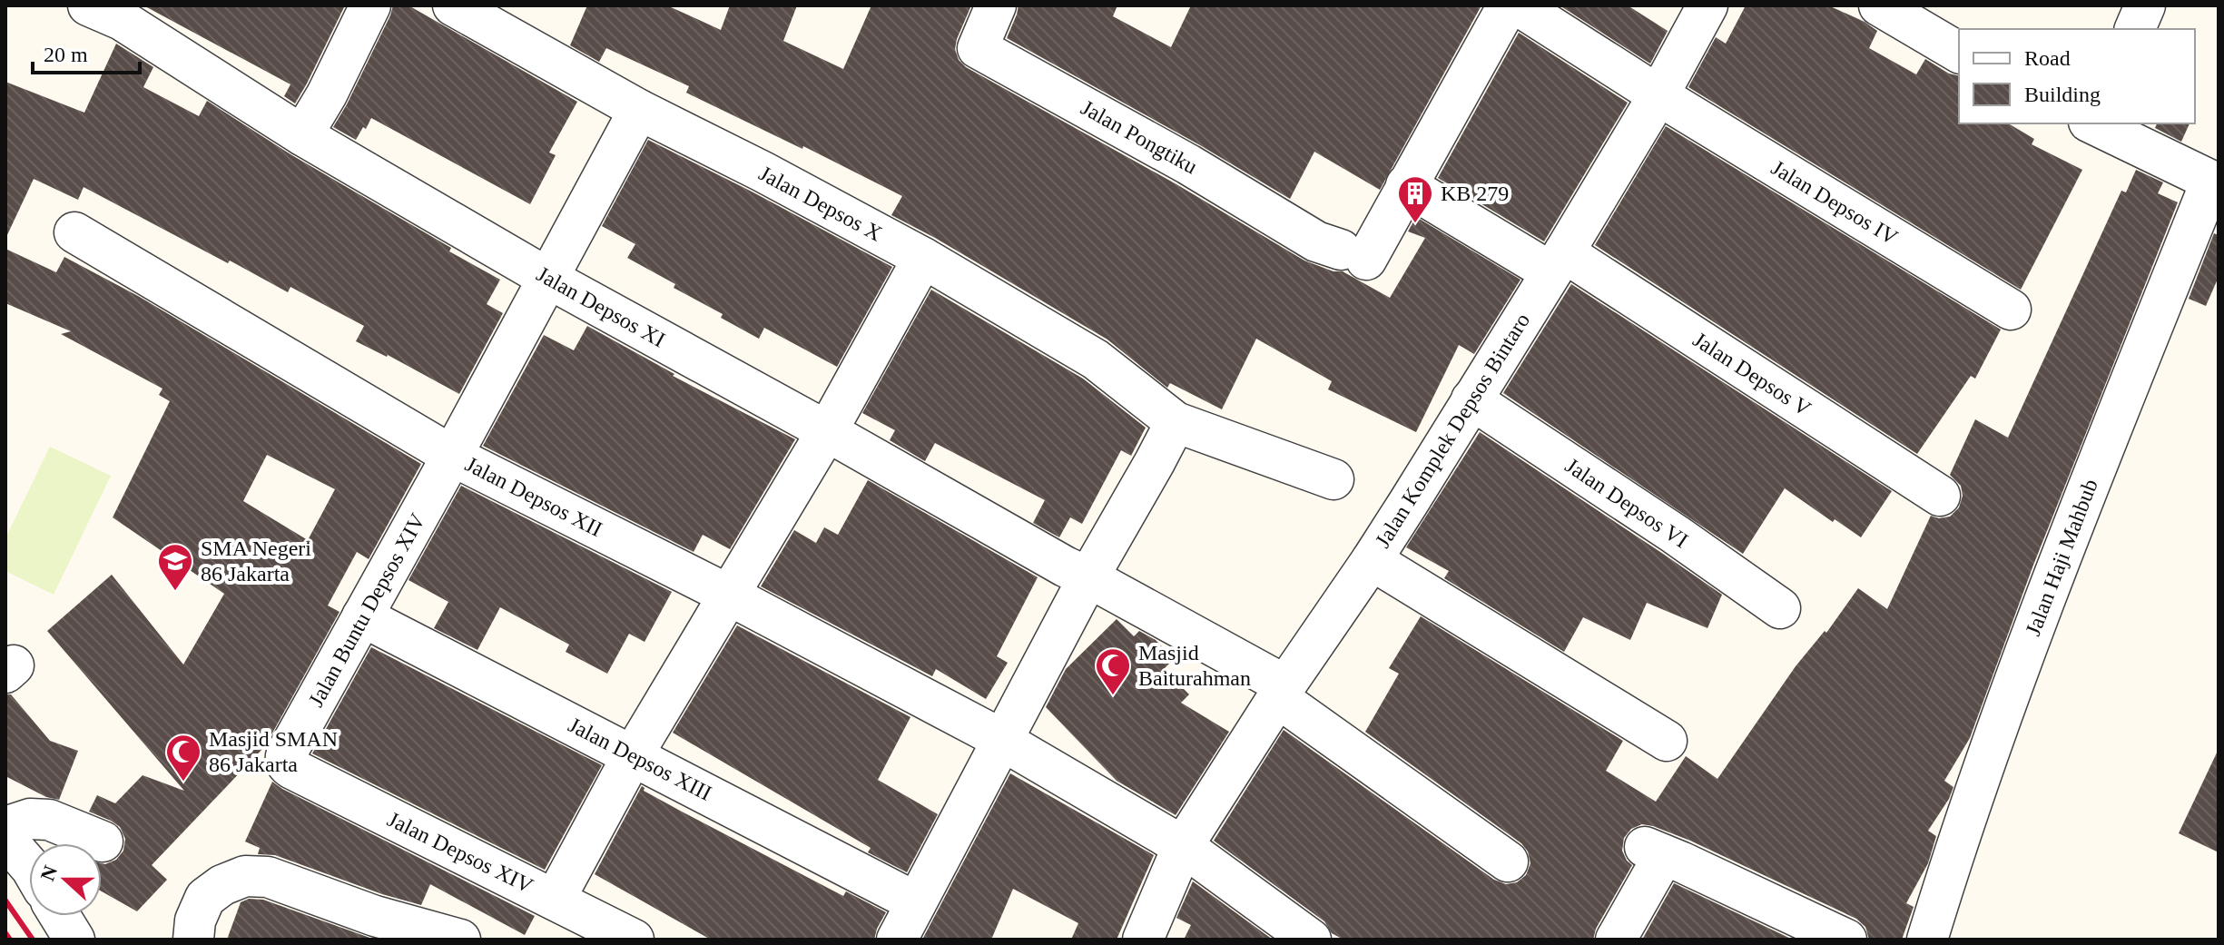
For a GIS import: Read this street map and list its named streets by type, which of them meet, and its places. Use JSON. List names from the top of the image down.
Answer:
{
  "streets": {
    "street": [
      "Jalan Pongtiku",
      "Jalan Depsos IV",
      "Jalan Depsos X",
      "Jalan Depsos XI",
      "Jalan Depsos V",
      "Jalan Komplek Depsos Bintaro",
      "Jalan Depsos XII",
      "Jalan Depsos VI",
      "Jalan Haji Mahbub",
      "Jalan Buntu Depsos XIV",
      "Jalan Depsos XIII",
      "Jalan Depsos XIV"
    ]
  },
  "crossings": [
    ["Jalan Pongtiku", "Jalan Depsos V"],
    ["Jalan Depsos IV", "Jalan Komplek Depsos Bintaro"],
    ["Jalan Depsos X", "Jalan Buntu Depsos XIV"],
    ["Jalan Depsos XI", "Jalan Komplek Depsos Bintaro"],
    ["Jalan Depsos XI", "Jalan Buntu Depsos XIV"],
    ["Jalan Depsos V", "Jalan Komplek Depsos Bintaro"],
    ["Jalan Komplek Depsos Bintaro", "Jalan Depsos XII"],
    ["Jalan Komplek Depsos Bintaro", "Jalan Depsos VI"],
    ["Jalan Depsos XII", "Jalan Buntu Depsos XIV"],
    ["Jalan Buntu Depsos XIV", "Jalan Depsos XIII"],
    ["Jalan Buntu Depsos XIV", "Jalan Depsos XIV"]
  ],
  "places": {
    "building": ["KB 279"],
    "school or university": ["SMA Negeri 86 Jakarta"],
    "mosque": ["Masjid Baiturahman", "Masjid SMAN 86 Jakarta"]
  },
  "legend": ["Road", "Building"],
  "scale_bar": "20 m",
  "north": "left"
}
